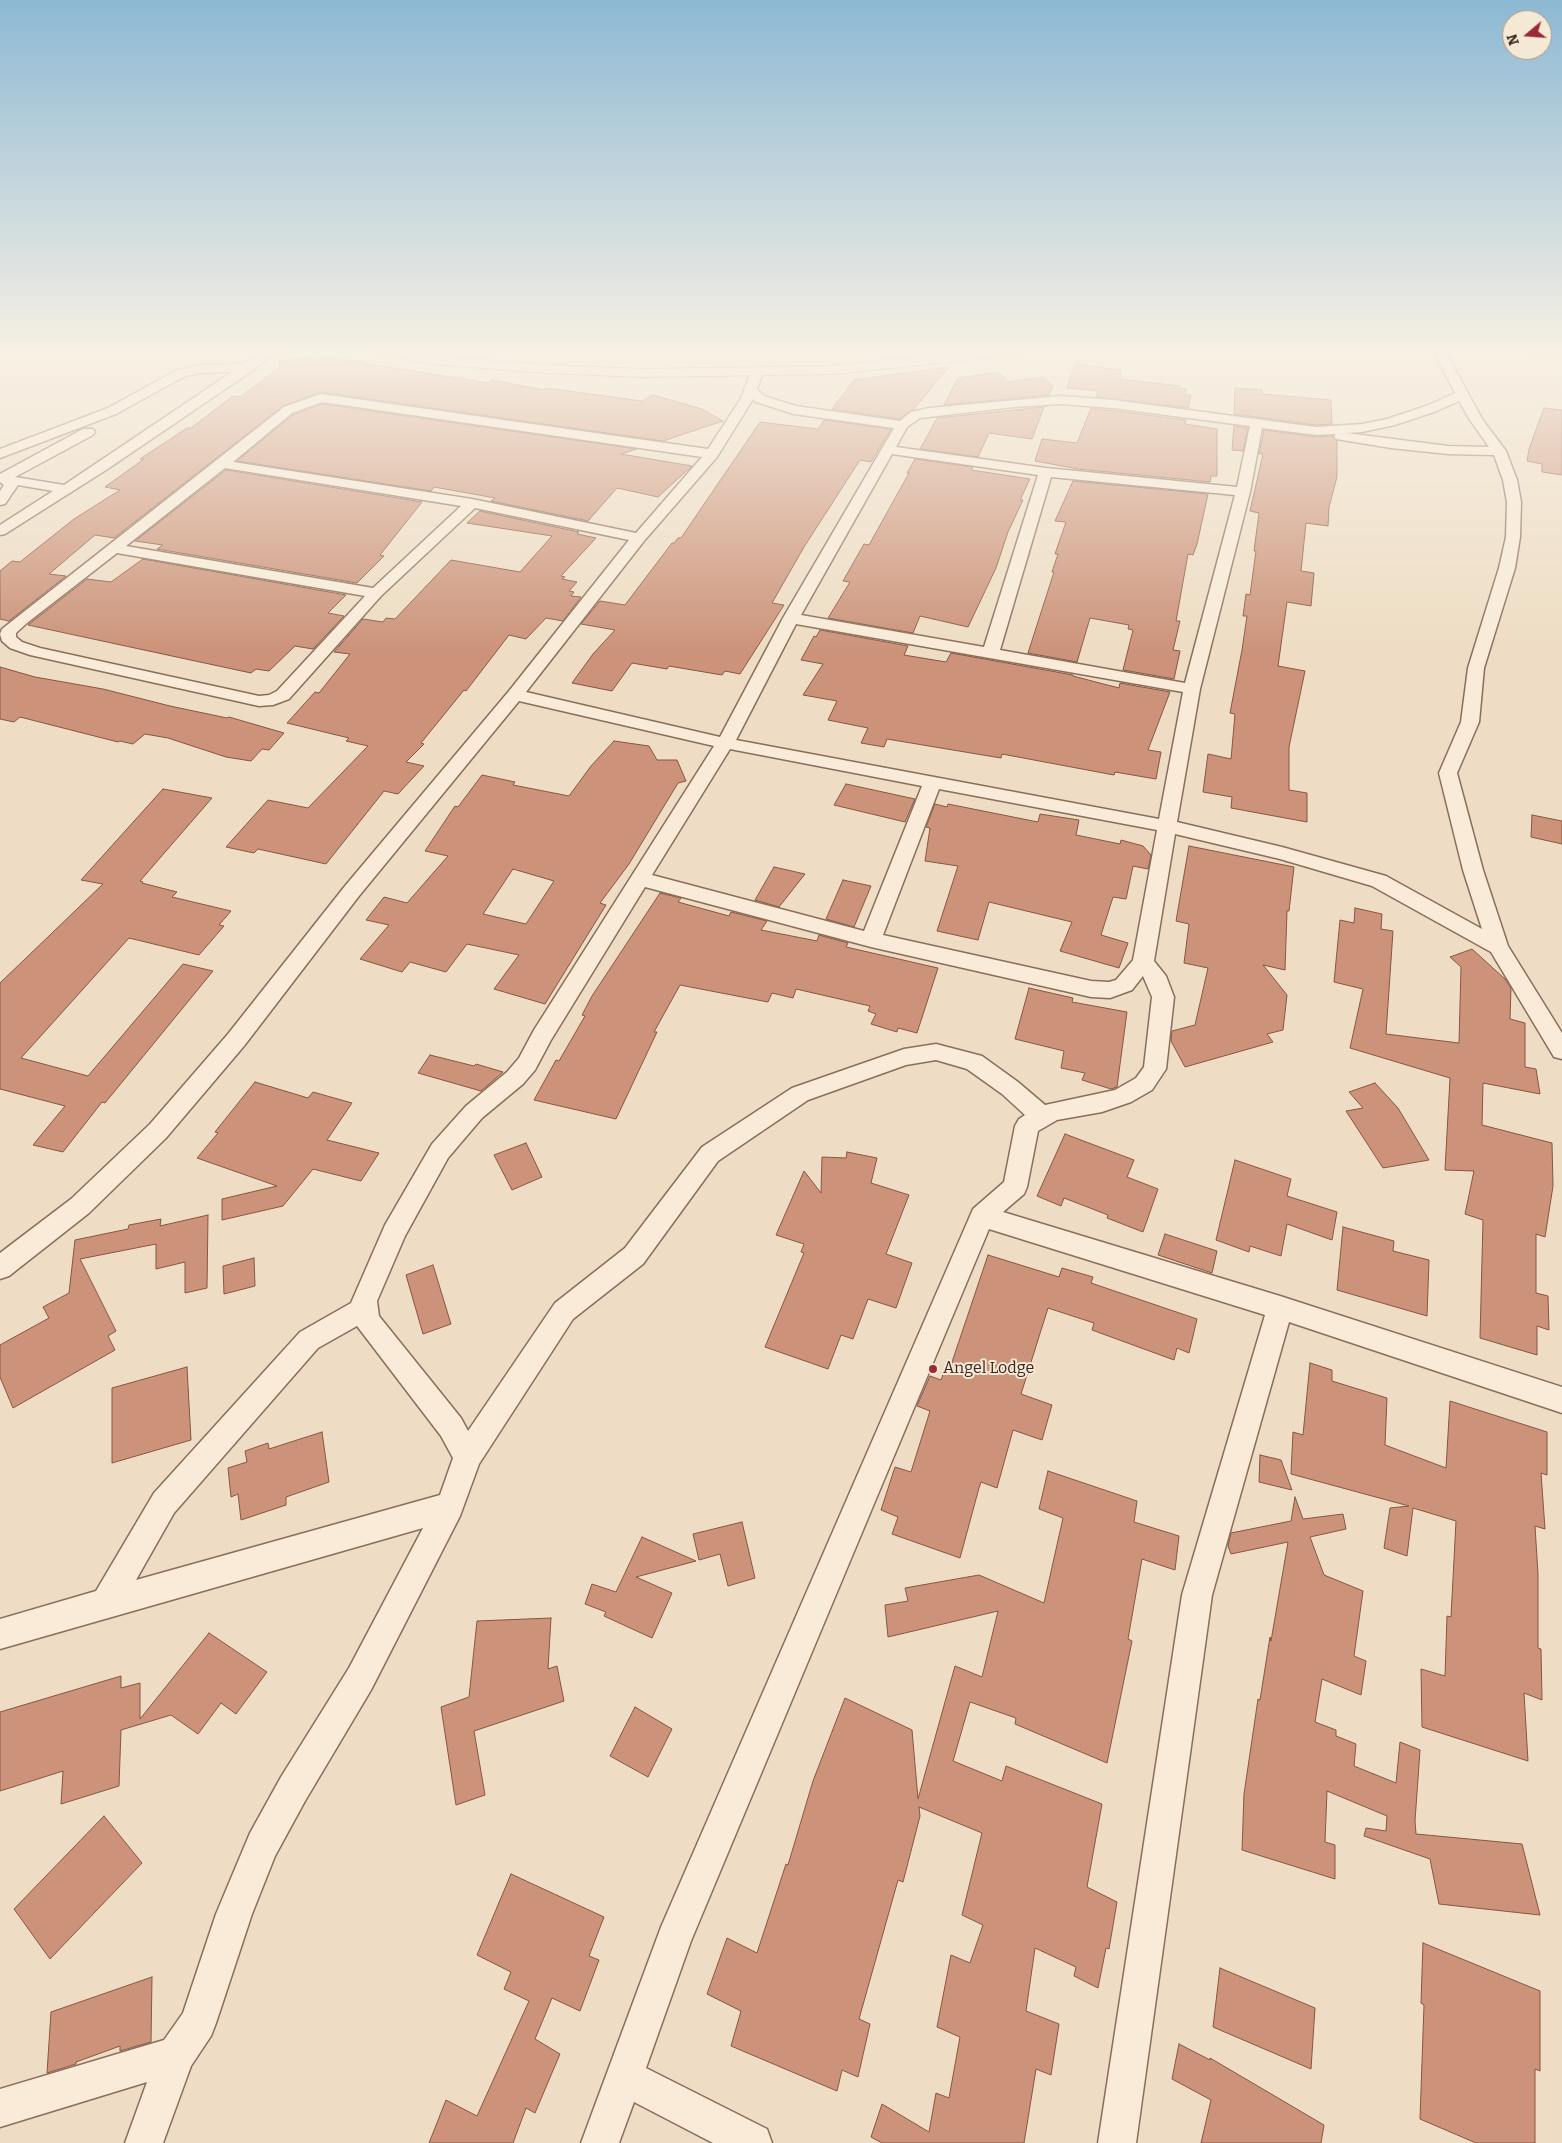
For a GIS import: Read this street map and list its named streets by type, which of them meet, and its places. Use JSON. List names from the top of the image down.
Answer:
{
  "places": ["Angel Lodge"],
  "north": "left"
}
